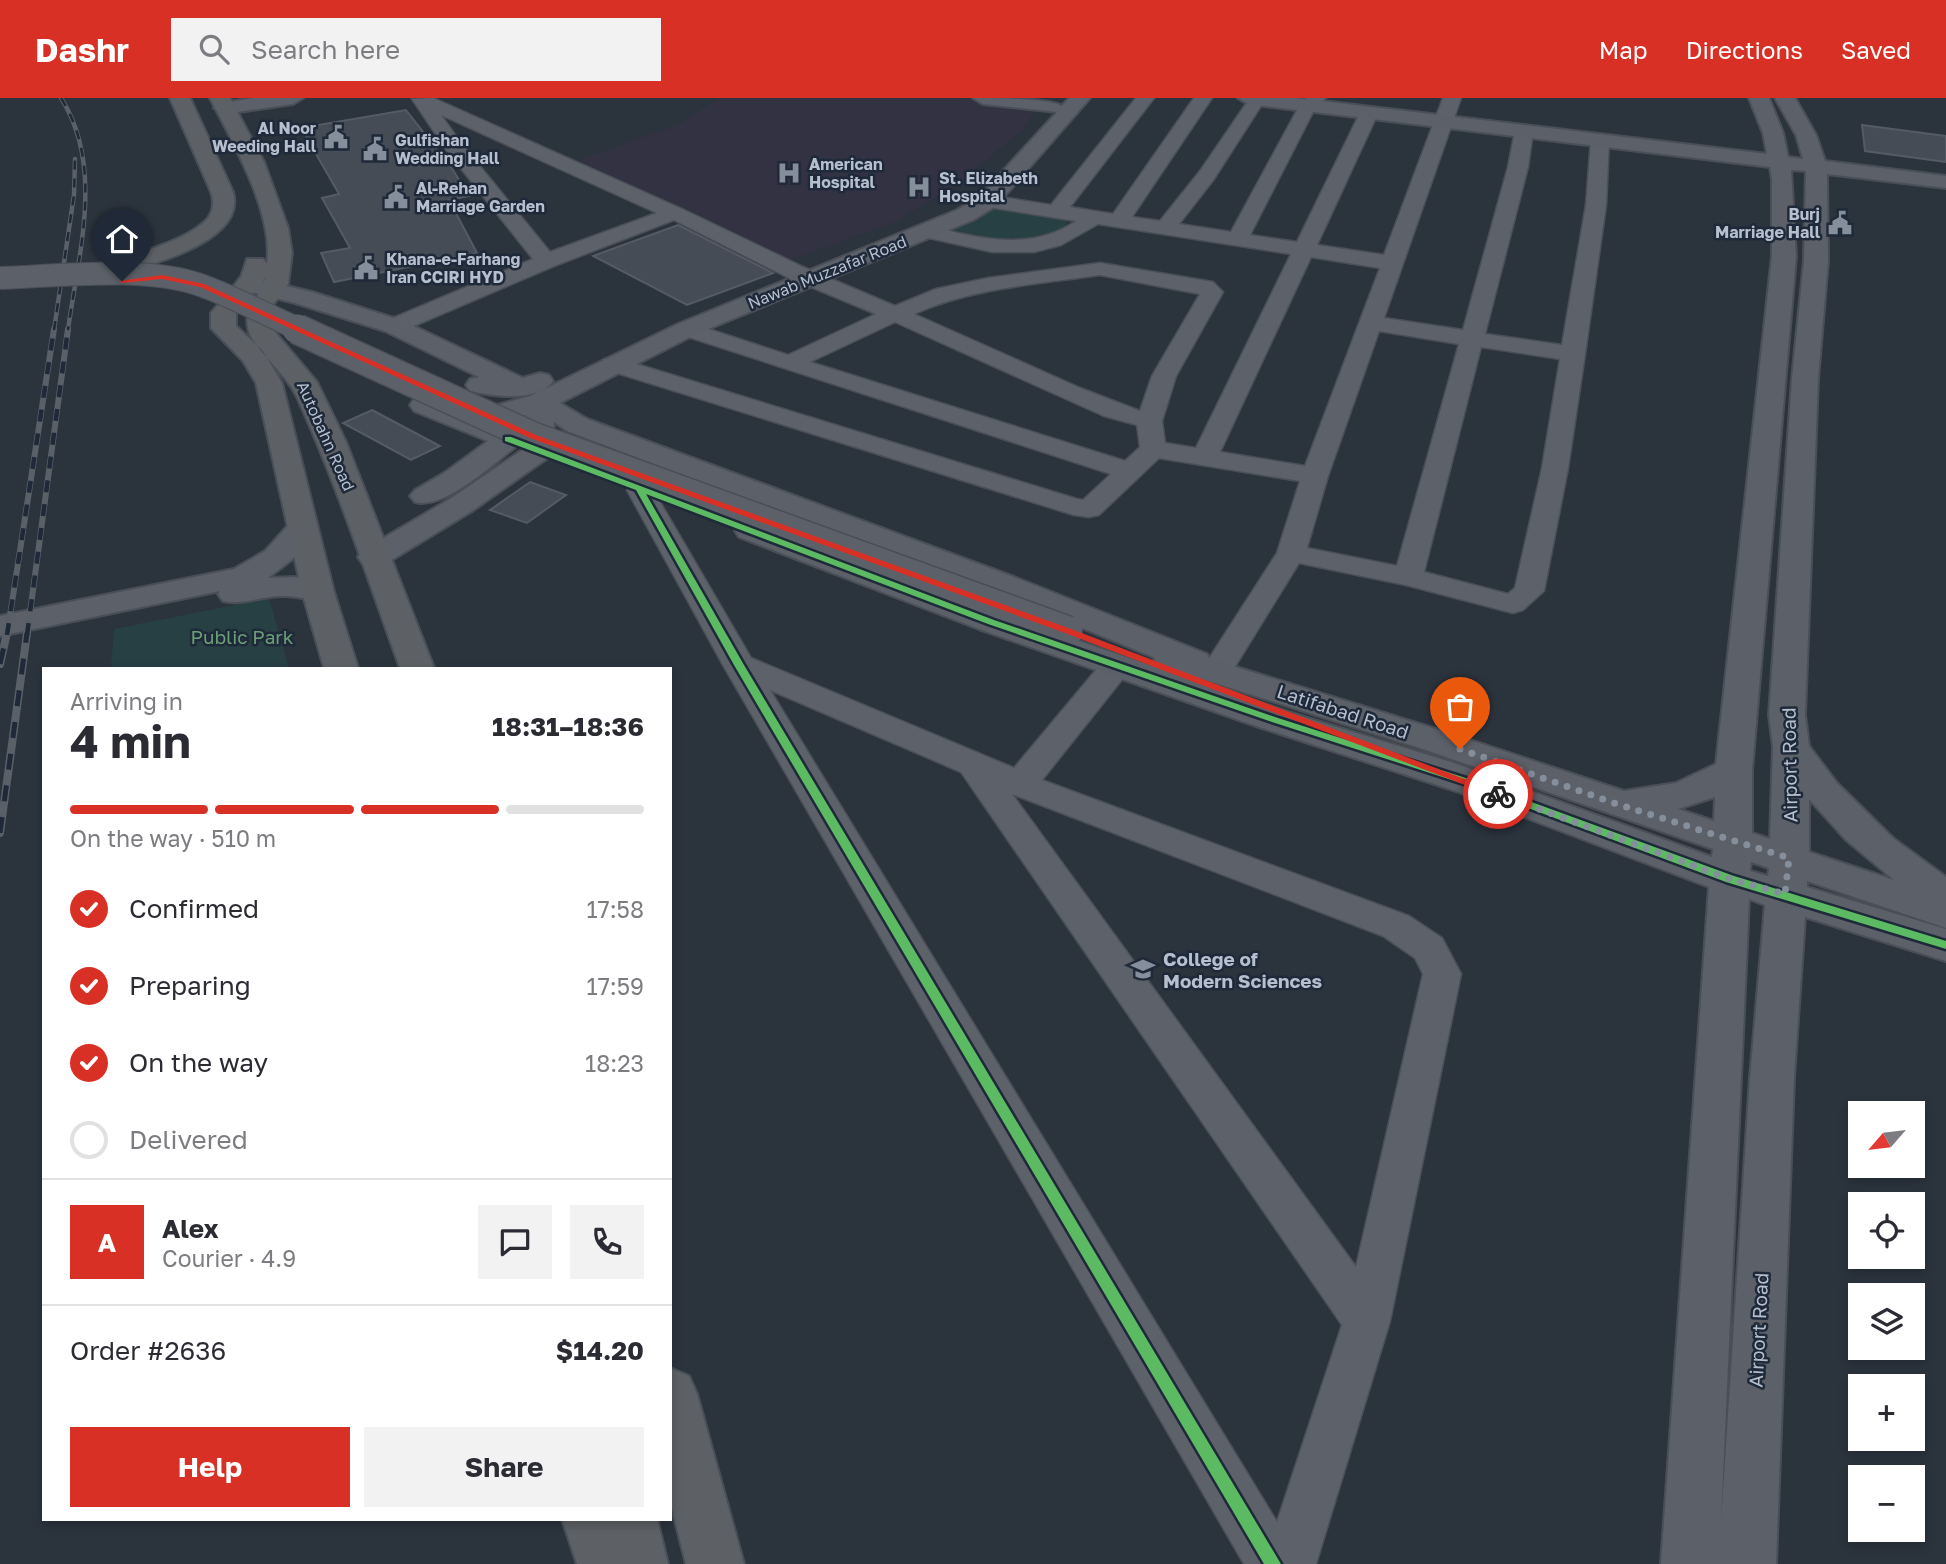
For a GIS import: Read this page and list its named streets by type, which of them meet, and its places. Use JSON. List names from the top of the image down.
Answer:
{
  "streets": {
    "highway": ["Autobahn Road"],
    "street": ["Nawab Muzzafar Road", "Latifabad Road", "Airport Road"]
  },
  "crossings": [
    ["Latifabad Road", "Airport Road"]
  ],
  "parks": ["Public Park"],
  "places": {
    "public building": [
      "Al Noor Weeding Hall",
      "Gulfishan Wedding Hall",
      "Al-Rehan Marriage Garden",
      "Burj Marriage Hall",
      "Khana-e-Farhang Iran CCIRI HYD"
    ],
    "hospital": ["American Hospital", "St. Elizabeth Hospital"],
    "school or university": ["College of Modern Sciences"]
  },
  "north": "bottom left",
  "page": {
    "header": "Dashr",
    "search": "Search here",
    "nav": ["Map", "Directions", "Saved"],
    "heading": ["4 min", "Arriving in", "18:31–18:36"],
    "panel": [
      "Alex",
      "Courier · 4.9",
      "Order #2636",
      "$14.20"
    ],
    "bar": "On the way · 510 m",
    "list": [
      ["Confirmed", "17:58"],
      ["Preparing", "17:59"],
      ["On the way", "18:23"],
      "Delivered"
    ],
    "map_buttons": ["+", "−"],
    "round": "A",
    "buttons": ["Help", "Share"]
  }
}
